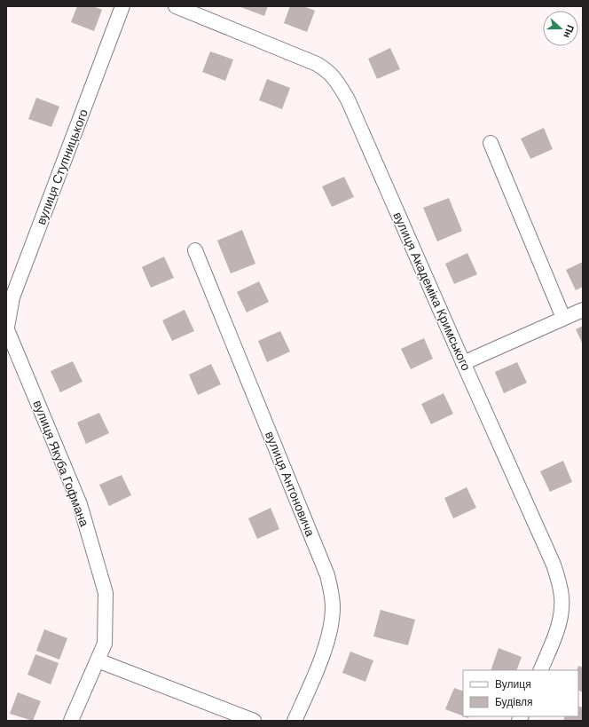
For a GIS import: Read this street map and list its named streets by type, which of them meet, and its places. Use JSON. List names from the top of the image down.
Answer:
{
  "streets": {
    "street": [
      "вулиця Ступницького",
      "вулиця Академіка Кримського",
      "вулиця Якуба Гофмана",
      "вулиця Антоновича"
    ]
  },
  "crossings": [
    ["вулиця Ступницького", "вулиця Якуба Гофмана"]
  ],
  "legend": ["Вулиця", "Будівля"],
  "north": "right"
}
